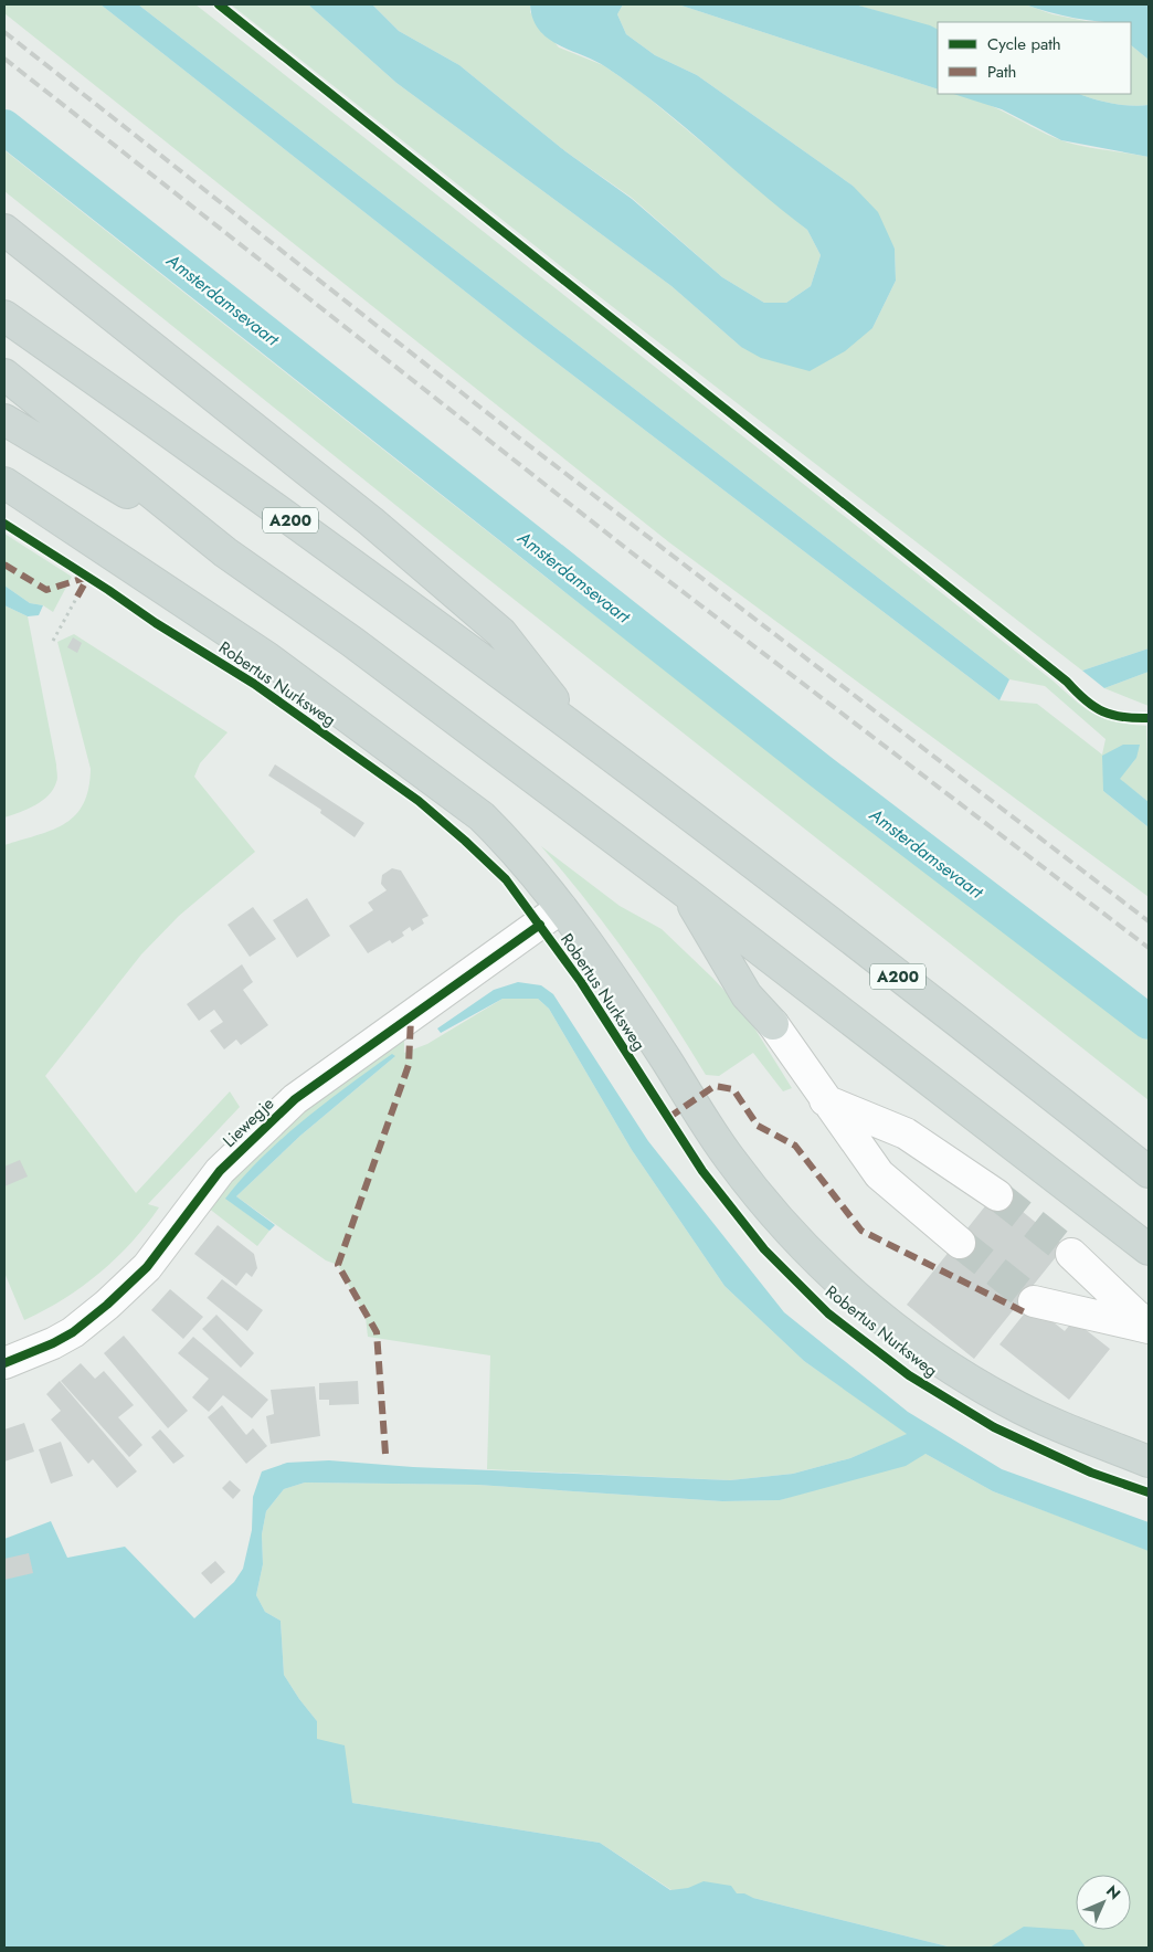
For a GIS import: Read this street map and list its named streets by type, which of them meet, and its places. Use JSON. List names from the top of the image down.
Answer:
{
  "streets": {
    "main road": ["A200", "Robertus Nurksweg"],
    "street": ["Liewegje"]
  },
  "crossings": [
    ["Robertus Nurksweg", "Liewegje"]
  ],
  "water": ["Amsterdamsevaart"],
  "legend": ["Cycle path", "Path"],
  "north": "top right"
}
